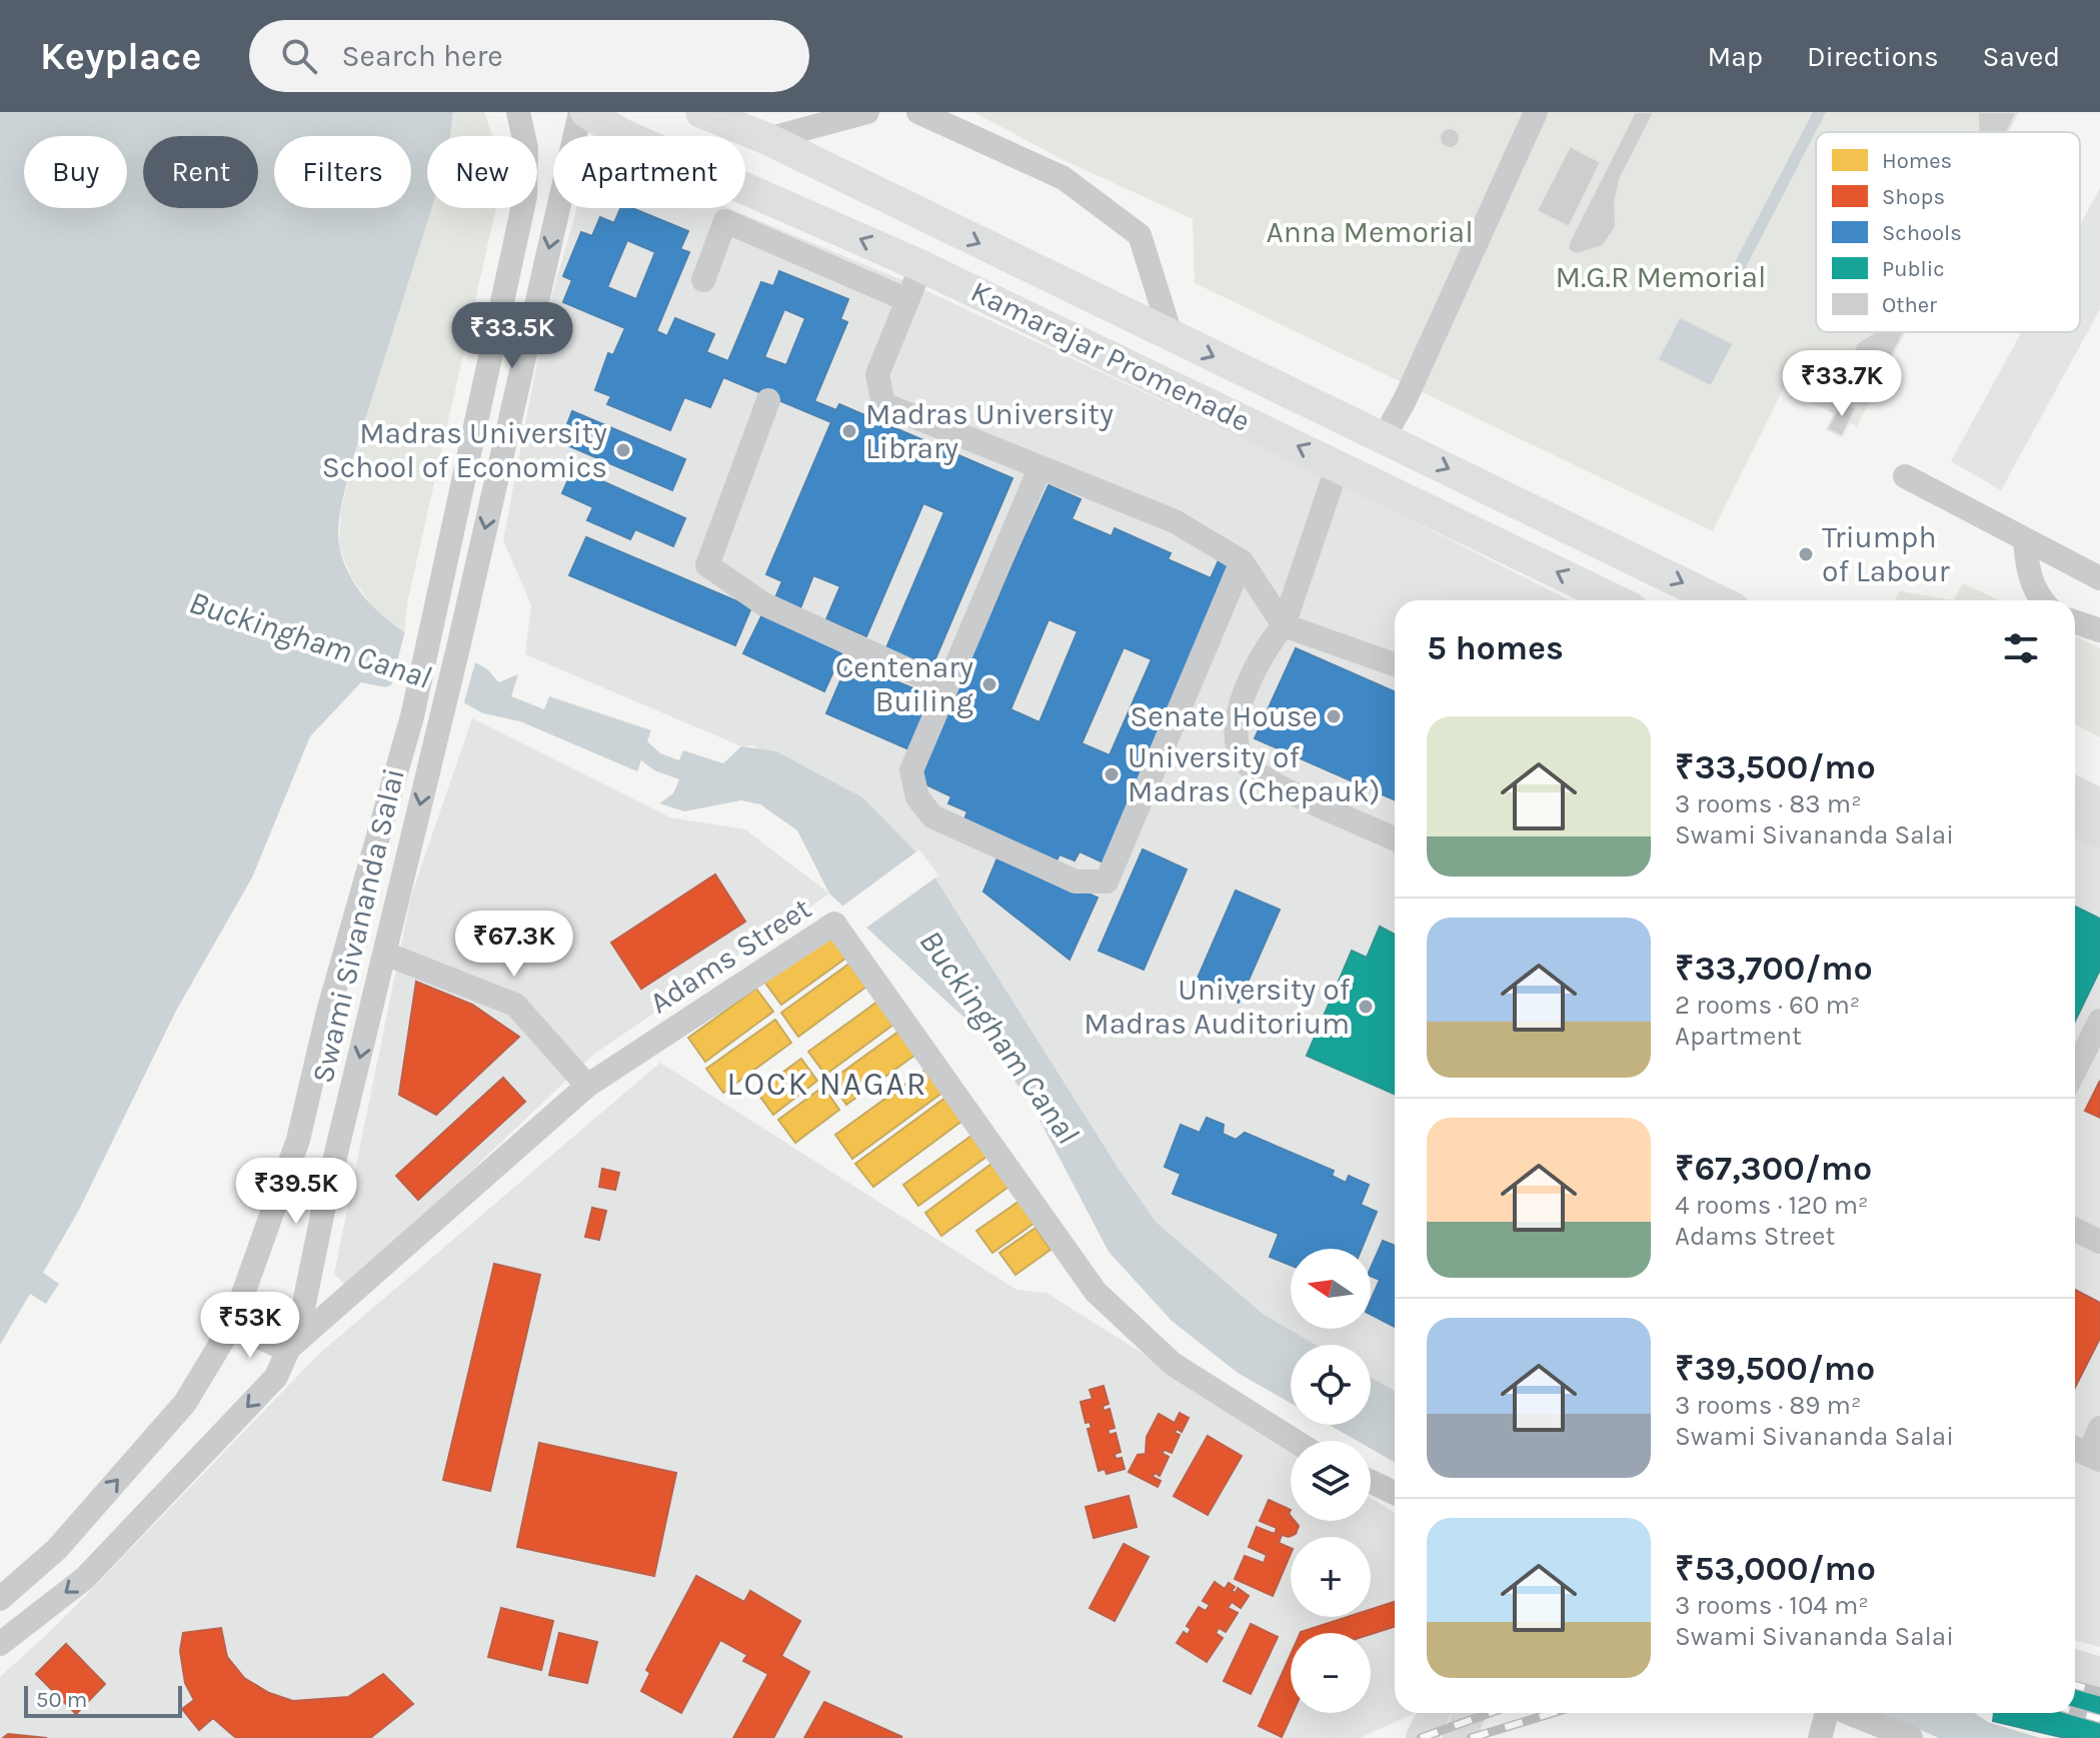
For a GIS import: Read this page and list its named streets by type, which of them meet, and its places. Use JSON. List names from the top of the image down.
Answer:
{
  "streets": {
    "main road": ["Kamarajar Promenade"],
    "street": ["Swami Sivananda Salai", "Adams Street"]
  },
  "crossings": [
    ["Kamarajar Promenade", "Swami Sivananda Salai"],
    ["Swami Sivananda Salai", "Adams Street"]
  ],
  "districts": ["LOCK NAGAR"],
  "water": ["Buckingham Canal"],
  "parks": ["Anna Memorial", "M.G.R Memorial"],
  "places": [
    "Madras University Library",
    "Madras University School of Economics",
    "Triumph of Labour",
    "Centenary Builing",
    "Senate House",
    "University of Madras (Chepauk)",
    "University of Madras Auditorium"
  ],
  "legend": [
    "Homes",
    "Shops",
    "Schools",
    "Public",
    "Other"
  ],
  "scale_bar": "50 m",
  "north": "left",
  "page": {
    "header": "Keyplace",
    "search": "Search here",
    "nav": ["Map", "Directions", "Saved"],
    "chip": [
      "Buy",
      "Rent",
      "Filters",
      "New",
      "Apartment"
    ],
    "price": [
      "₹33.5K",
      "₹33.7K",
      "₹67.3K",
      "₹39.5K",
      "₹53K"
    ],
    "heading": "5 homes",
    "list": [
      {
        "name": "₹33,500/mo",
        "note": "3 rooms · 83 m² · Swami Sivananda Salai"
      },
      {
        "name": "₹33,700/mo",
        "note": "2 rooms · 60 m² · Apartment"
      },
      {
        "name": "₹67,300/mo",
        "note": "4 rooms · 120 m² · Adams Street"
      },
      {
        "name": "₹39,500/mo",
        "note": "3 rooms · 89 m² · Swami Sivananda Salai"
      },
      {
        "name": "₹53,000/mo",
        "note": "3 rooms · 104 m² · Swami Sivananda Salai"
      }
    ],
    "map_buttons": ["+", "−"],
    "scale": "50 m"
  }
}
